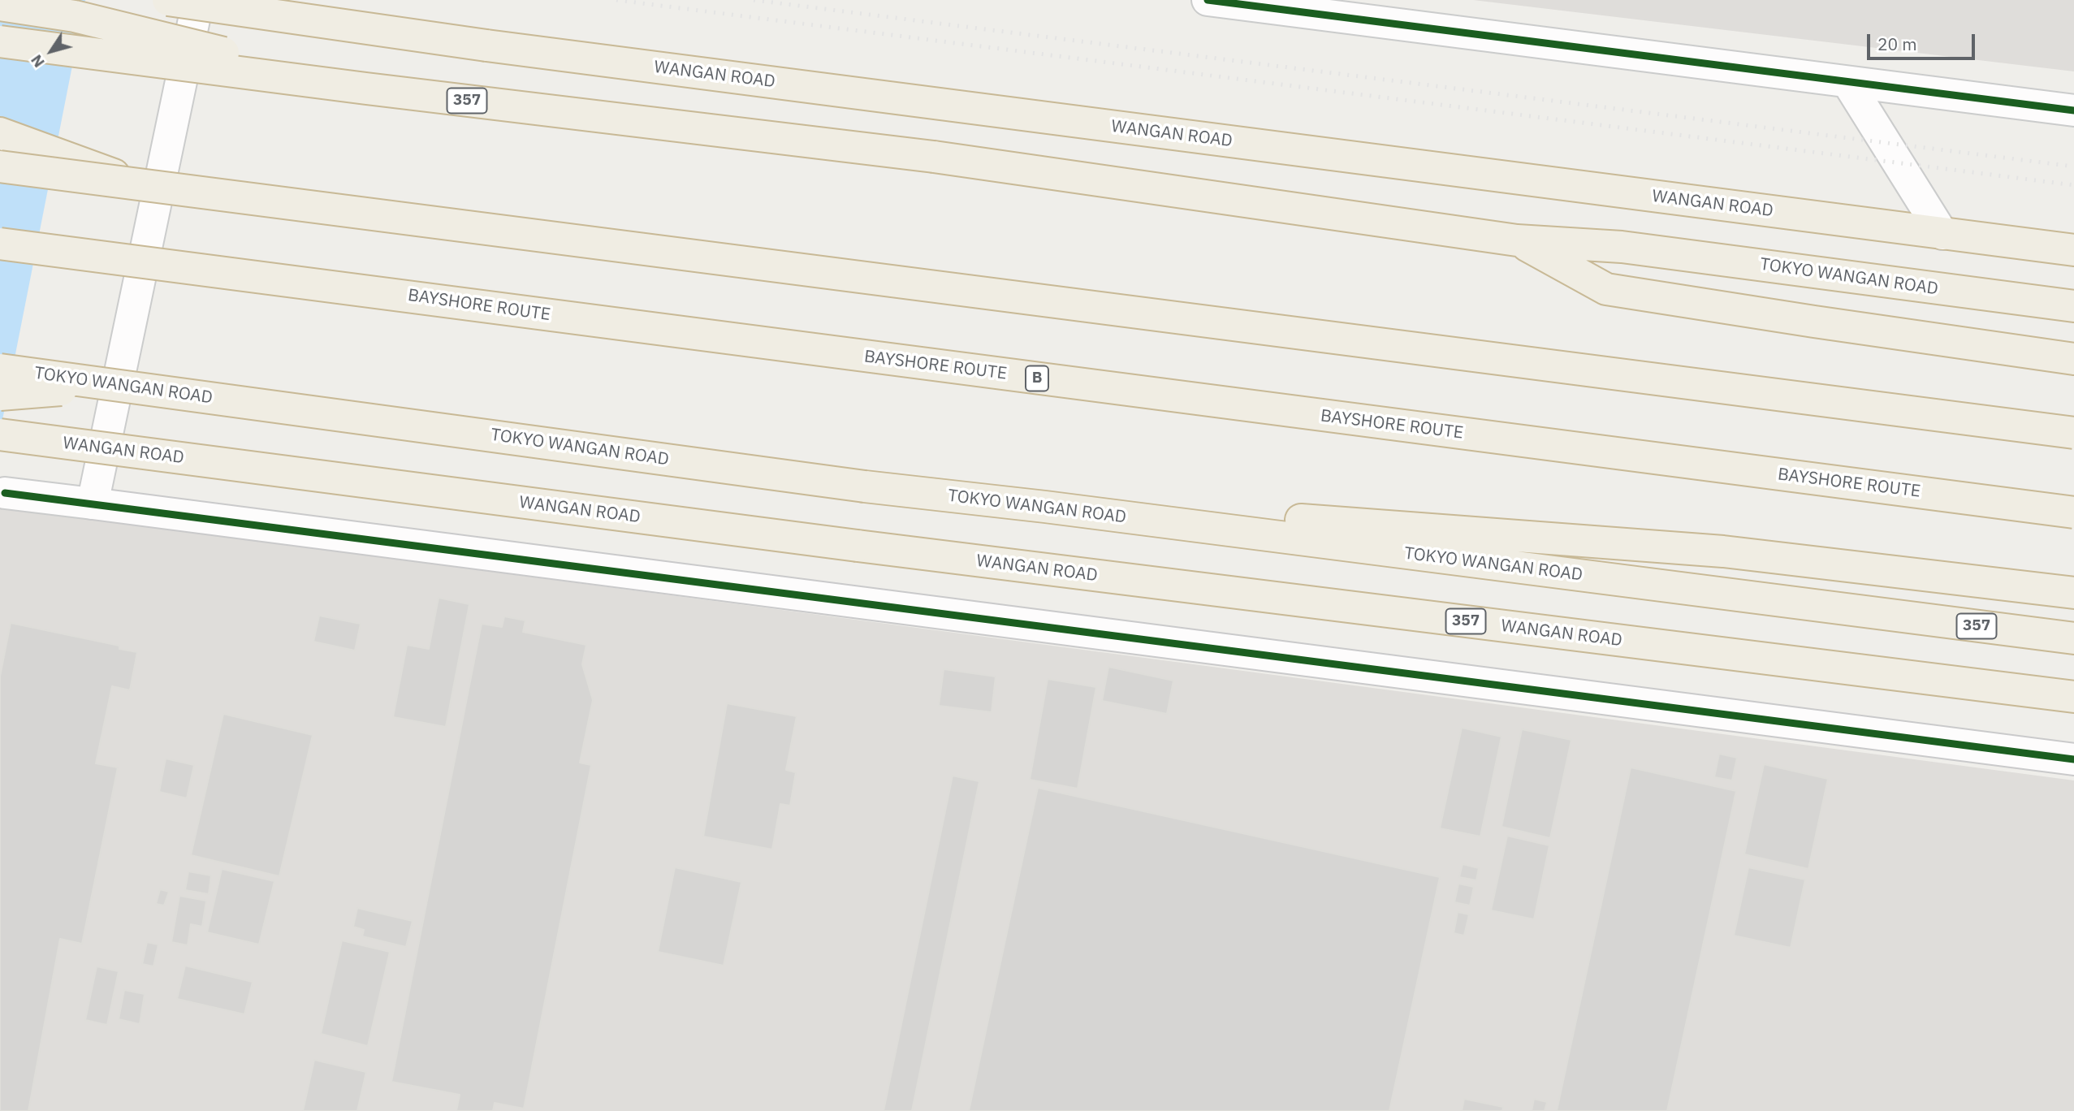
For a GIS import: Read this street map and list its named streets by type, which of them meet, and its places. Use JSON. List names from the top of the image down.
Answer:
{
  "streets": {
    "highway": [
      "WANGAN ROAD",
      "357",
      "TOKYO WANGAN ROAD",
      "BAYSHORE ROUTE",
      "B"
    ]
  },
  "scale_bar": "20 m",
  "north": "bottom left"
}
